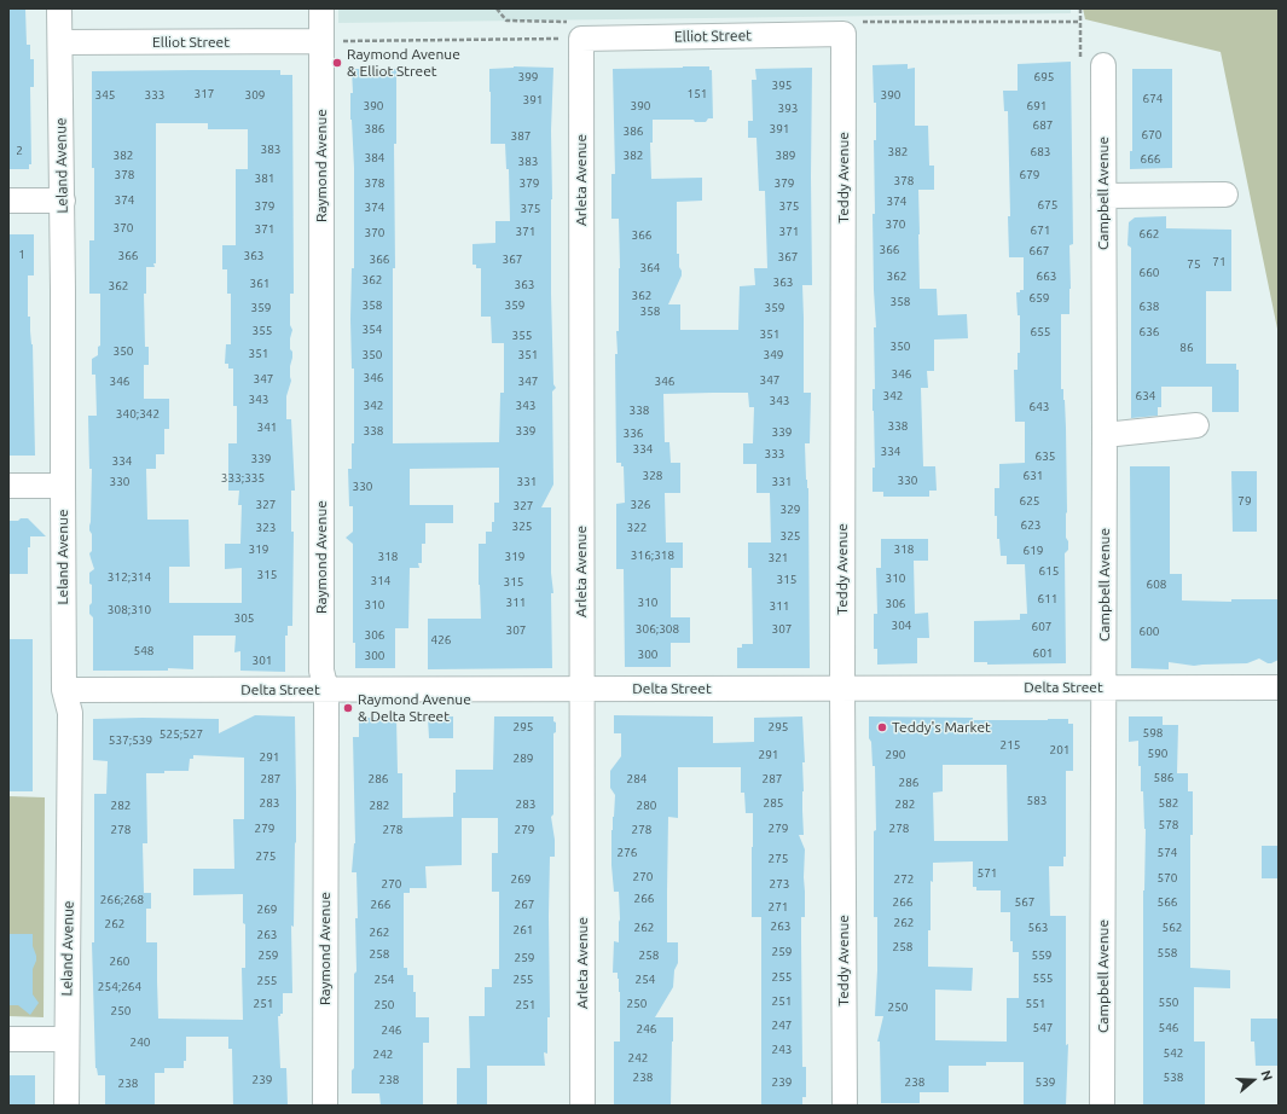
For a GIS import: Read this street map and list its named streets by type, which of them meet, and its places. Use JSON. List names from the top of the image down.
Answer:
{
  "streets": {
    "street": [
      "Elliot Street",
      "Leland Avenue",
      "Raymond Avenue",
      "Teddy Avenue",
      "Arleta Avenue",
      "Campbell Avenue",
      "Delta Street"
    ]
  },
  "crossings": [
    ["Elliot Street", "Leland Avenue"],
    ["Elliot Street", "Raymond Avenue"],
    ["Elliot Street", "Teddy Avenue"],
    ["Elliot Street", "Arleta Avenue"],
    ["Leland Avenue", "Delta Street"],
    ["Raymond Avenue", "Delta Street"],
    ["Teddy Avenue", "Delta Street"],
    ["Arleta Avenue", "Delta Street"],
    ["Campbell Avenue", "Delta Street"]
  ],
  "places": ["Raymond Avenue & Elliot Street", "Raymond Avenue & Delta Street", "Teddy's Market"],
  "house_numbers": [
    "399",
    "695",
    "395",
    "317",
    "151",
    "345",
    "333",
    "309",
    "390",
    "674",
    "391",
    "390",
    "390",
    "691",
    "393",
    "687",
    "386",
    "391",
    "386",
    "670",
    "387",
    "383",
    "2",
    "382",
    "683",
    "382",
    "382",
    "389",
    "384",
    "666",
    "383",
    "378",
    "679",
    "381",
    "378",
    "378",
    "379",
    "379",
    "374",
    "374",
    "675",
    "379",
    "375",
    "374",
    "375",
    "370",
    "370",
    "371",
    "671",
    "371",
    "371",
    "370",
    "662",
    "366",
    "366",
    "667",
    "1",
    "366",
    "363",
    "367",
    "366",
    "367",
    "71",
    "75",
    "364",
    "660",
    "362",
    "663",
    "362",
    "363",
    "361",
    "363",
    "362",
    "362",
    "659",
    "358",
    "358",
    "359",
    "638",
    "359",
    "359",
    "358",
    "354",
    "355",
    "655",
    "636",
    "351",
    "355",
    "350",
    "86",
    "350",
    "351",
    "350",
    "351",
    "349",
    "346",
    "346",
    "347",
    "347",
    "346",
    "347",
    "346",
    "342",
    "634",
    "343",
    "343",
    "342",
    "343",
    "643",
    "338",
    "340;342",
    "338",
    "341",
    "338",
    "339",
    "339",
    "336",
    "334",
    "334",
    "333",
    "635",
    "339",
    "334",
    "328",
    "631",
    "333;335",
    "330",
    "330",
    "331",
    "331",
    "330",
    "625",
    "79",
    "327",
    "326",
    "327",
    "329",
    "623",
    "325",
    "323",
    "322",
    "325",
    "319",
    "318",
    "619",
    "316;318",
    "318",
    "319",
    "321",
    "615",
    "315",
    "312;314",
    "310",
    "315",
    "314",
    "315",
    "608",
    "611",
    "311",
    "310",
    "306",
    "310",
    "311",
    "308;310",
    "305",
    "304",
    "607",
    "306;308",
    "307",
    "307",
    "600",
    "306",
    "426",
    "548",
    "601",
    "300",
    "300",
    "301",
    "295",
    "295",
    "598",
    "525;527",
    "537;539",
    "215",
    "201",
    "590",
    "291",
    "290",
    "291",
    "289",
    "586",
    "287",
    "286",
    "284",
    "287",
    "286",
    "583",
    "283",
    "285",
    "582",
    "283",
    "282",
    "282",
    "282",
    "280",
    "578",
    "279",
    "279",
    "278",
    "278",
    "278",
    "279",
    "278",
    "276",
    "574",
    "275",
    "275",
    "571",
    "270",
    "570",
    "269",
    "272",
    "270",
    "273",
    "266",
    "266;268",
    "266",
    "567",
    "566",
    "266",
    "267",
    "271",
    "269",
    "262",
    "262",
    "263",
    "262",
    "563",
    "562",
    "261",
    "262",
    "263",
    "258",
    "259",
    "558",
    "258",
    "259",
    "258",
    "559",
    "259",
    "260",
    "255",
    "555",
    "254",
    "255",
    "254",
    "255",
    "254;264",
    "251",
    "550",
    "251",
    "250",
    "551",
    "250",
    "251",
    "250",
    "250",
    "247",
    "547",
    "546",
    "246",
    "246",
    "240",
    "243",
    "542",
    "242",
    "242",
    "238",
    "538",
    "239",
    "238",
    "239",
    "238",
    "539",
    "238"
  ],
  "north": "right"
}
